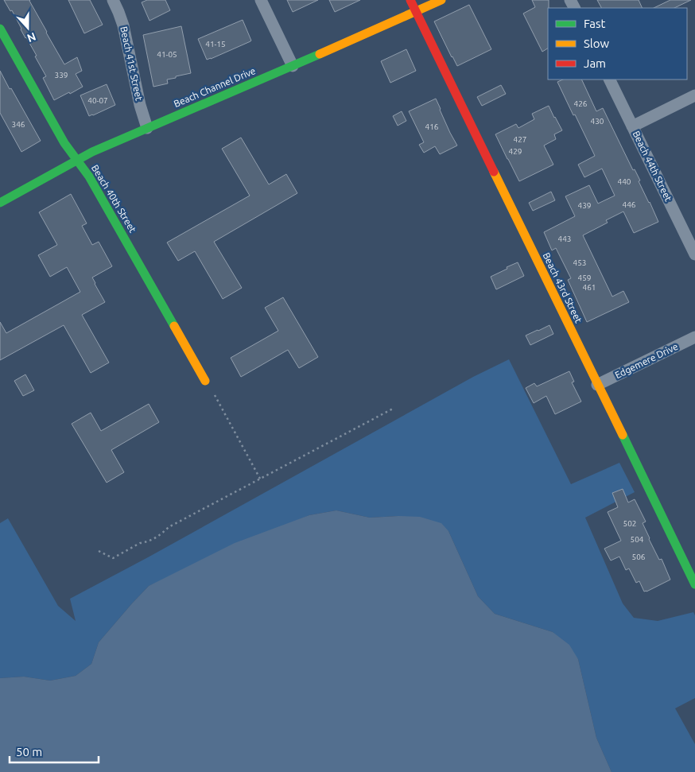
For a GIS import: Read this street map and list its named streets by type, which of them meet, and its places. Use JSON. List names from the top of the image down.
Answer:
{
  "streets": {
    "street": [
      "Beach 41st Street",
      "Beach Channel Drive",
      "Beach 44th Street",
      "Beach 40th Street",
      "Beach 43rd Street",
      "Edgemere Drive"
    ]
  },
  "crossings": [
    ["Beach 41st Street", "Beach Channel Drive"],
    ["Beach Channel Drive", "Beach 40th Street"],
    ["Beach Channel Drive", "Beach 43rd Street"],
    ["Beach 43rd Street", "Edgemere Drive"]
  ],
  "house_numbers": [
    "41-15",
    "41-05",
    "339",
    "40-07",
    "426",
    "430",
    "346",
    "416",
    "427",
    "429",
    "440",
    "446",
    "439",
    "443",
    "453",
    "459",
    "461",
    "502",
    "504",
    "506"
  ],
  "legend": ["Fast", "Slow", "Jam"],
  "scale_bar": "50 m",
  "north": "bottom"
}
